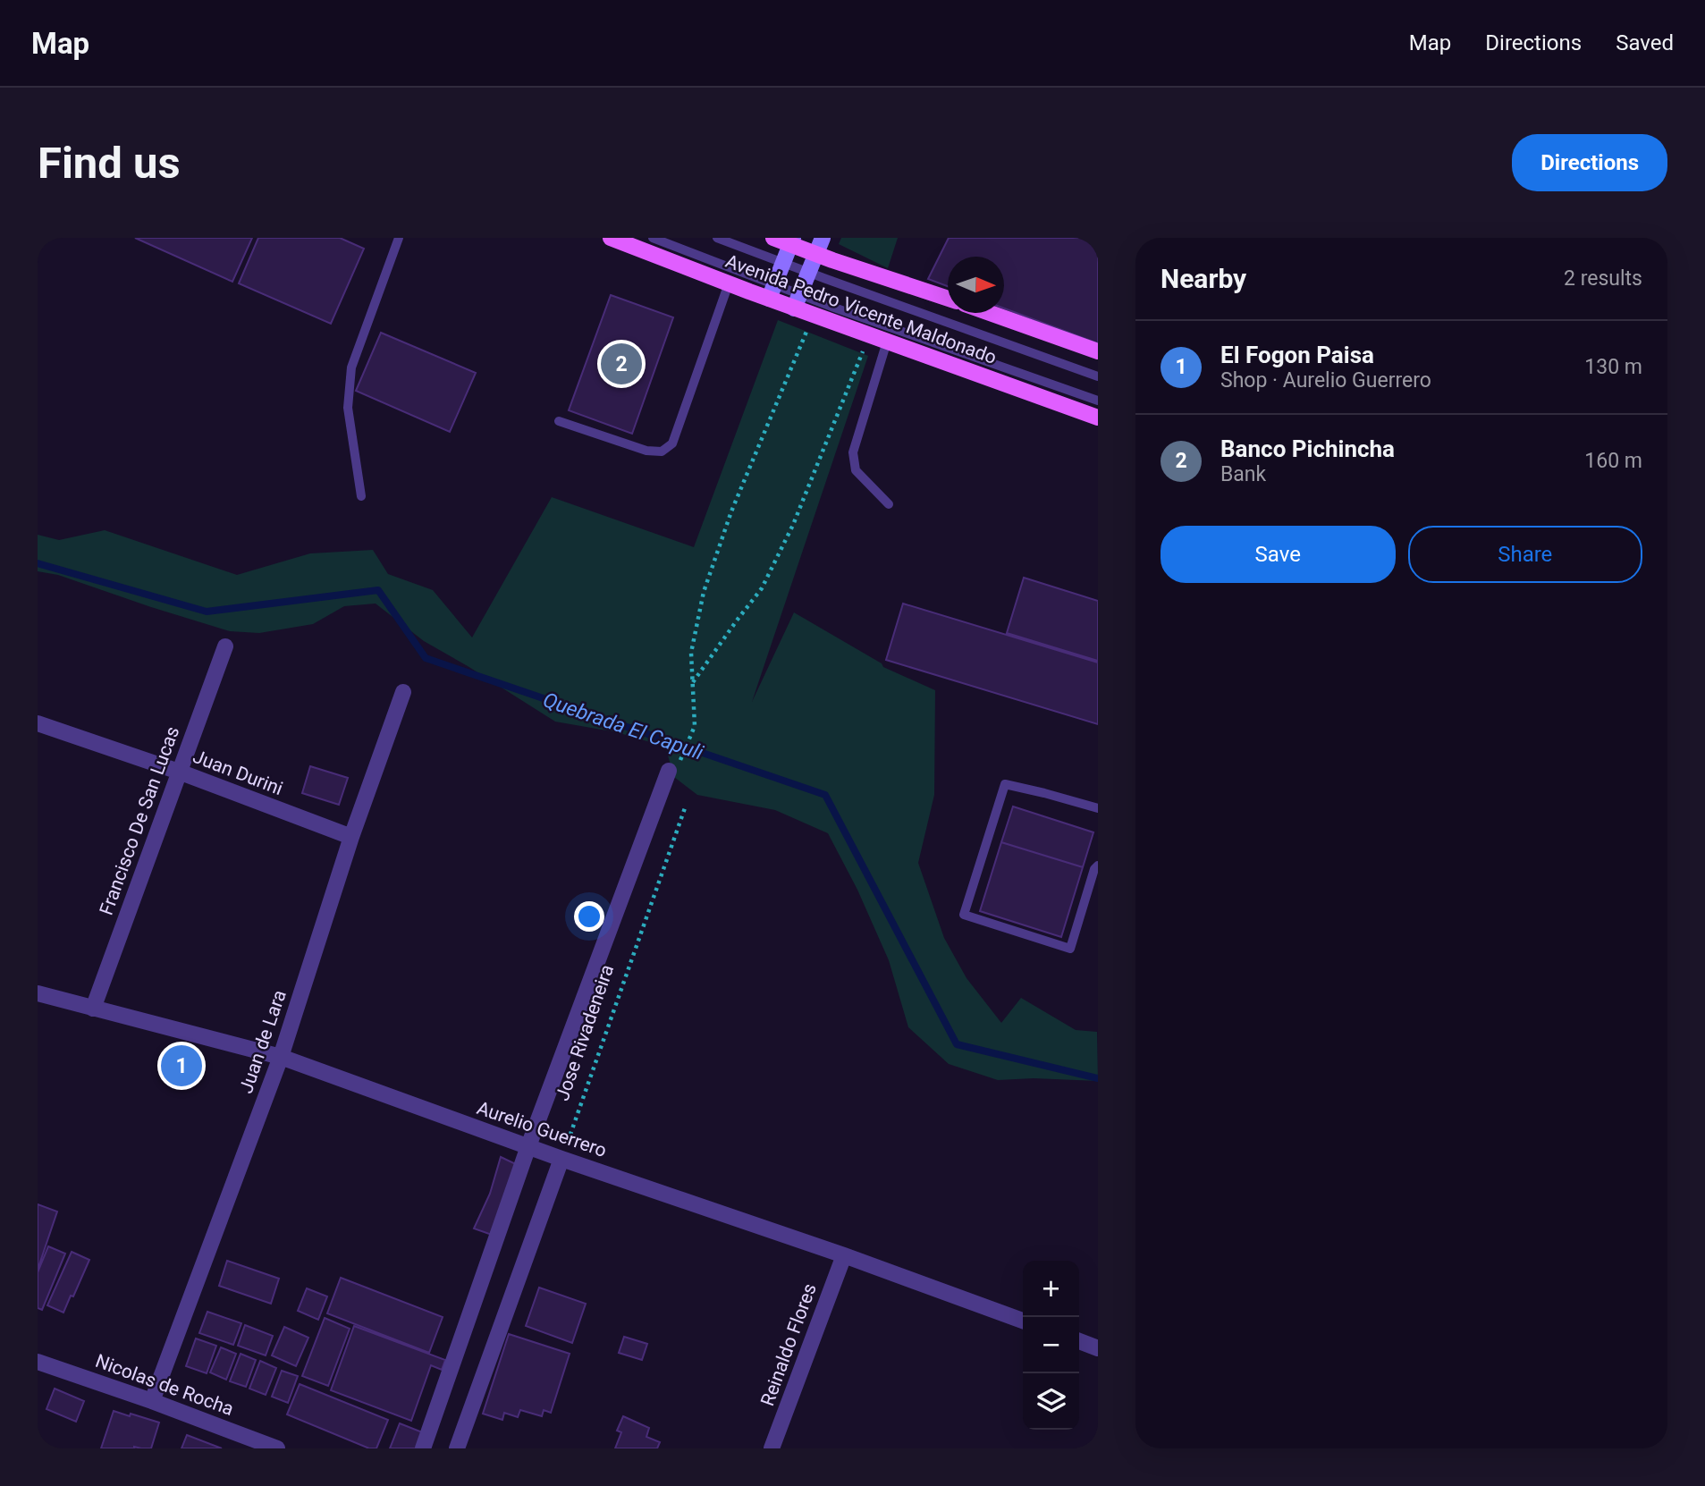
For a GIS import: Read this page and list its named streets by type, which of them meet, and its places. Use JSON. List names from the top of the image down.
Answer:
{
  "streets": {
    "main road": ["Avenida Pedro Vicente Maldonado"],
    "street": [
      "Juan Durini",
      "Francisco De San Lucas",
      "Juan de Lara",
      "Aurelio Guerrero",
      "Reinaldo Flores",
      "Nicolas de Rocha"
    ],
    "path": ["Jose Rivadeneira"]
  },
  "crossings": [
    ["Juan Durini", "Francisco De San Lucas"],
    ["Juan Durini", "Juan de Lara"],
    ["Francisco De San Lucas", "Aurelio Guerrero"],
    ["Jose Rivadeneira", "Aurelio Guerrero"],
    ["Juan de Lara", "Aurelio Guerrero"],
    ["Juan de Lara", "Nicolas de Rocha"],
    ["Aurelio Guerrero", "Reinaldo Flores"]
  ],
  "water": ["Quebrada El Capuli"],
  "north": "right",
  "page": {
    "header": "Map",
    "nav": ["Map", "Directions", "Saved"],
    "buttons": [
      "Directions",
      ["Save", "Share"]
    ],
    "title": "Find us",
    "heading": ["Nearby", "2 results"],
    "list": [
      {
        "mark": "1",
        "name": "El Fogon Paisa",
        "note": "Shop · Aurelio Guerrero",
        "value": "130 m"
      },
      {
        "mark": "2",
        "name": "Banco Pichincha",
        "note": "Bank",
        "value": "160 m"
      }
    ],
    "pins": ["2", "1"],
    "map_buttons": ["+", "−"]
  }
}
